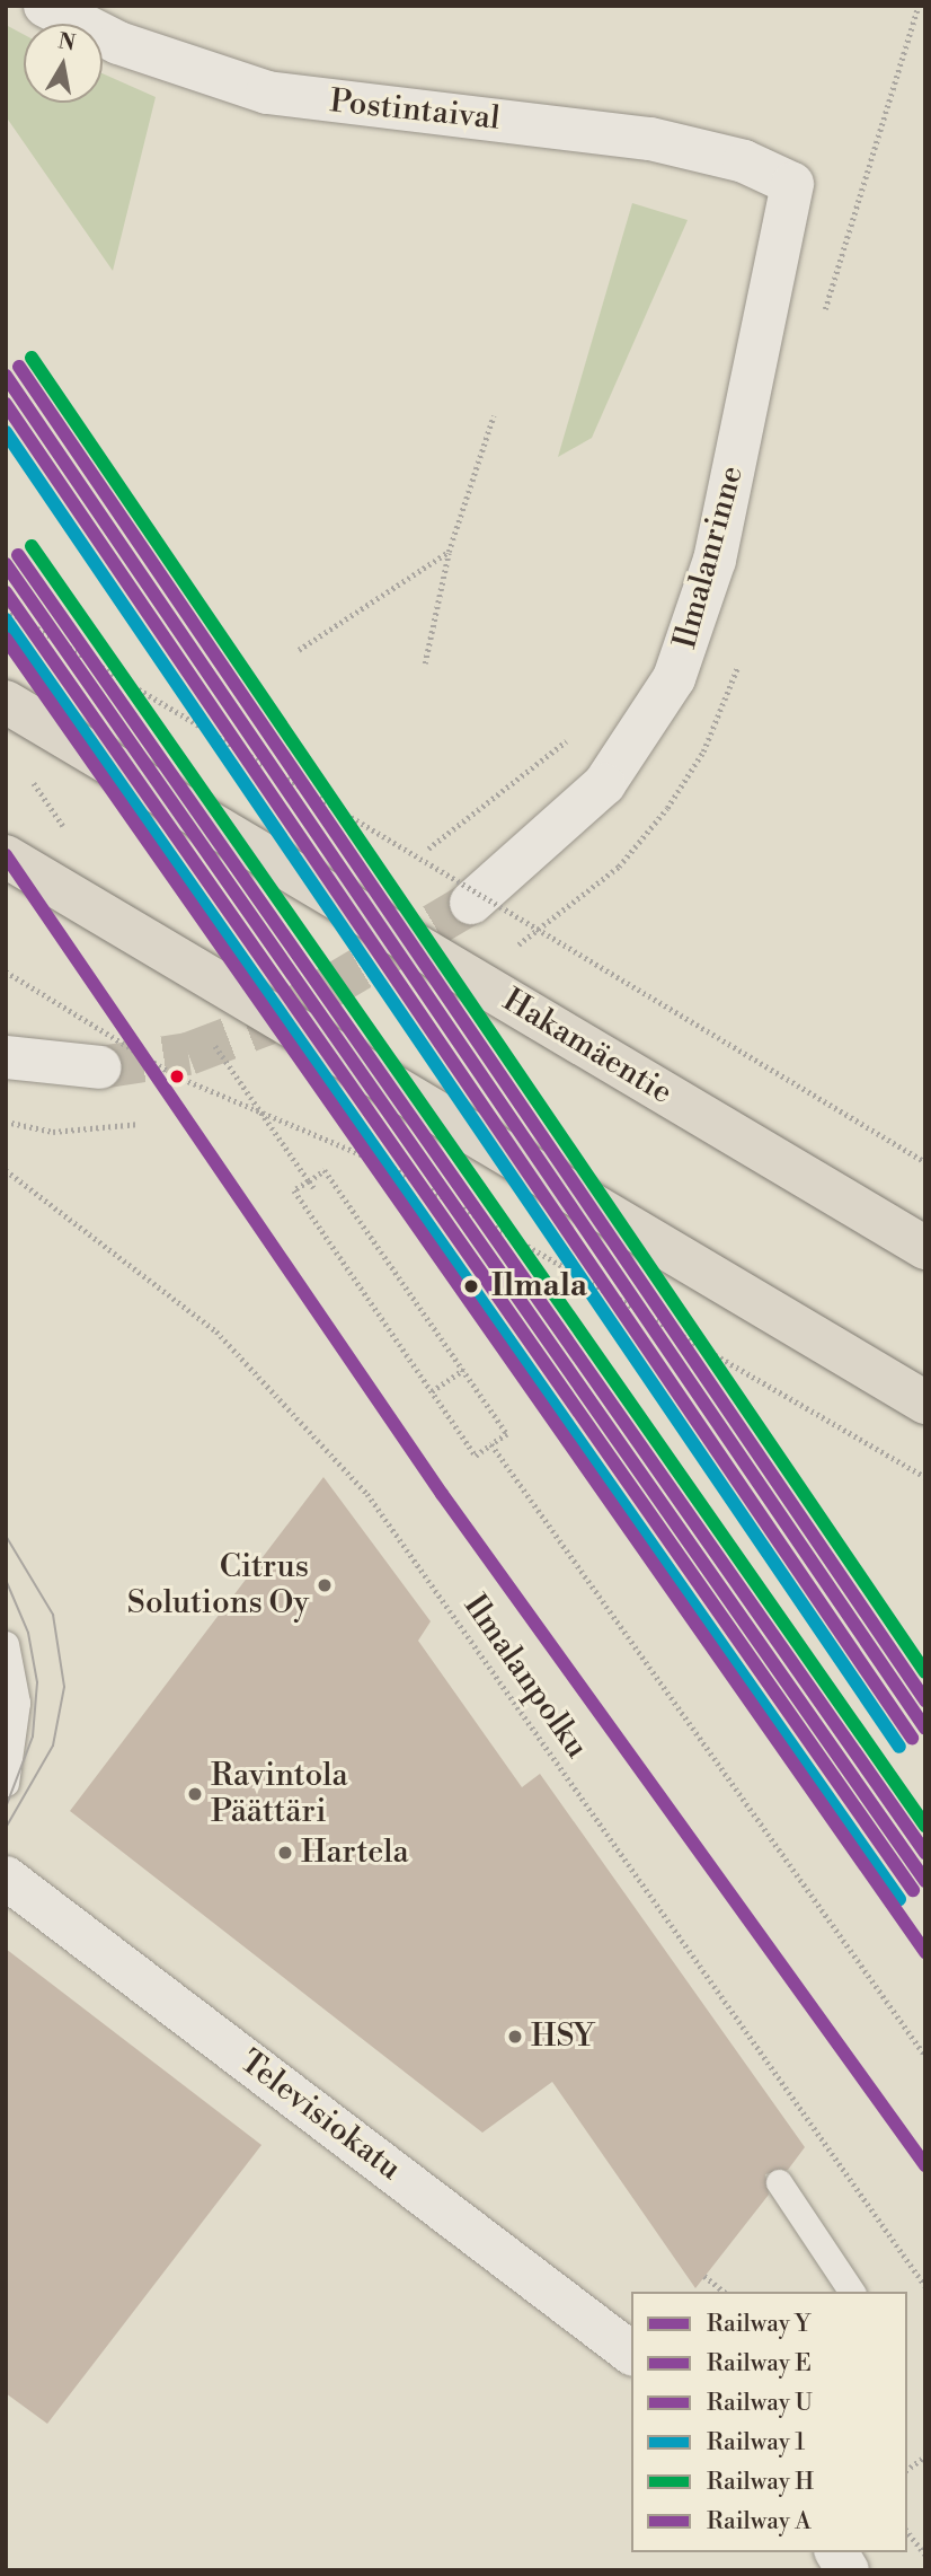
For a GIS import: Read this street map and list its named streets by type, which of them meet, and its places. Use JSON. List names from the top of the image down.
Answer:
{
  "streets": {
    "main road": ["Hakamäentie"],
    "street": ["Postintaival", "Ilmalanrinne", "Televisiokatu"],
    "path": ["Ilmalanpolku"]
  },
  "crossings": [
    ["Postintaival", "Ilmalanrinne"]
  ],
  "places": [
    "Ilmala",
    "Citrus Solutions Oy",
    "Ravintola Päättäri",
    "Hartela",
    "HSY"
  ],
  "lines": [
    "rail line H",
    "rail line U",
    "rail line Y",
    "rail line E",
    "rail line 1",
    "rail line A"
  ],
  "legend": [
    "Railway Y",
    "Railway E",
    "Railway U",
    "Railway 1",
    "Railway H",
    "Railway A"
  ],
  "north": "top"
}
